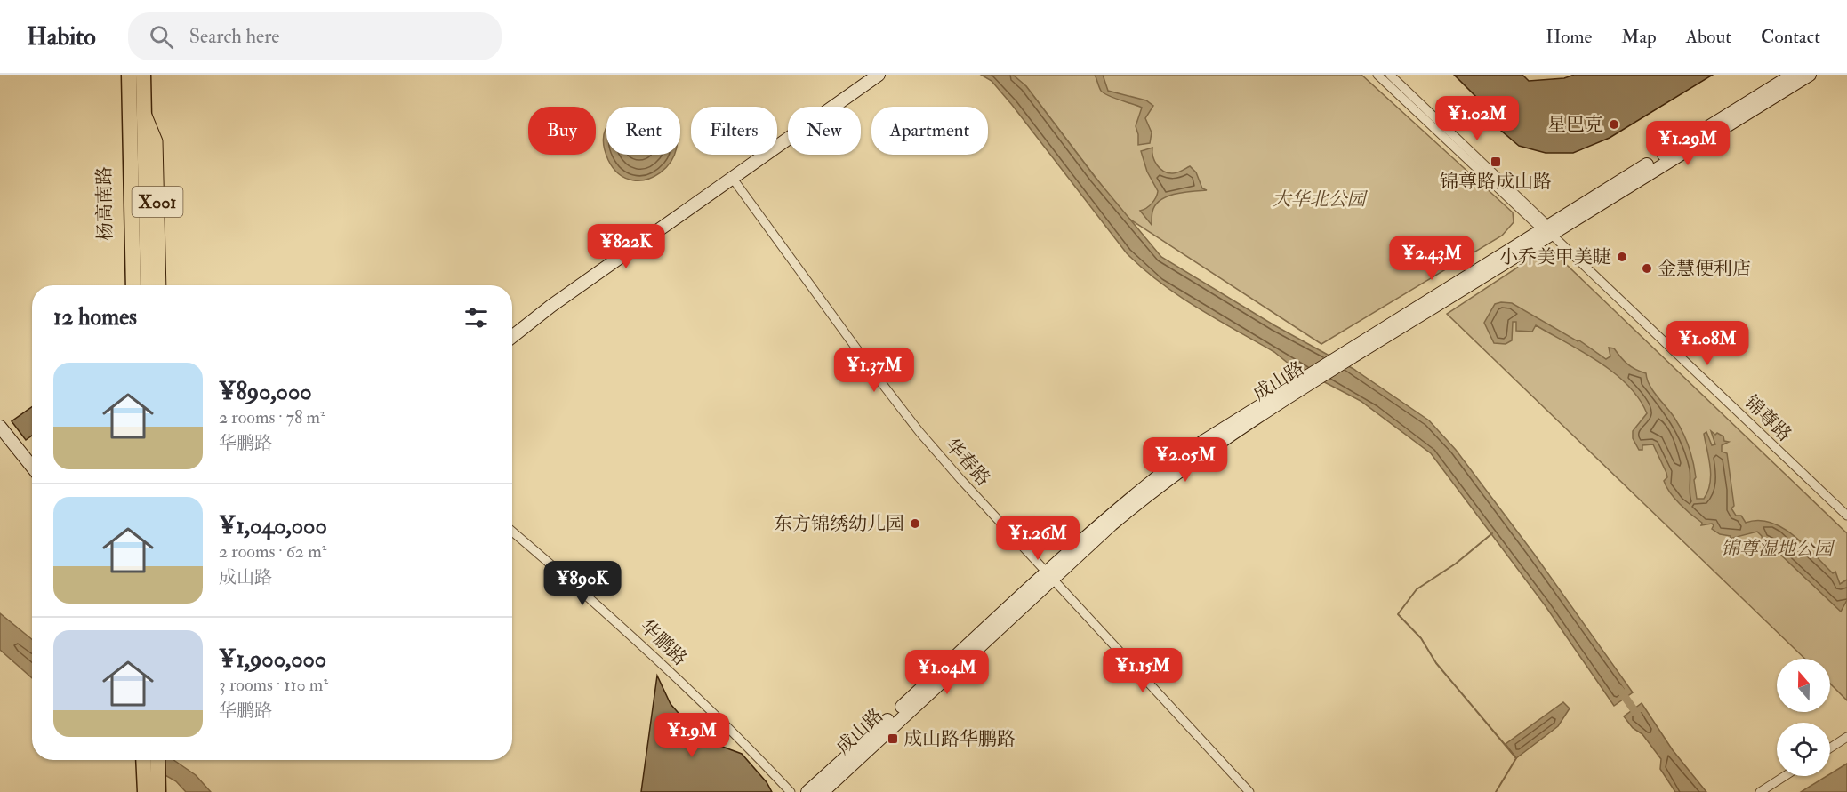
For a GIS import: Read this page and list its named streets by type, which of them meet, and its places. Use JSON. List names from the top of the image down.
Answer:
{
  "streets": {
    "highway": ["X001", "杨高南路"],
    "main road": ["成山路"],
    "street": ["锦尊路", "华春路", "华鹏路"]
  },
  "crossings": [
    ["成山路", "锦尊路"],
    ["成山路", "华春路"]
  ],
  "parks": ["大华北公园", "锦尊湿地公园"],
  "places": {
    "other": [
      "星巴克",
      "小乔美甲美睫",
      "金慧便利店",
      "东方锦绣幼儿园"
    ],
    "transit": ["锦尊路成山路", "成山路华鹏路"]
  },
  "north": "top",
  "page": {
    "header": "Habito",
    "search": "Search here",
    "nav": [
      "Home",
      "Map",
      "About",
      "Contact"
    ],
    "price": [
      "¥1.02M",
      "¥1.29M",
      "¥822K",
      "¥2.43M",
      "¥1.08M",
      "¥1.37M",
      "¥2.05M",
      "¥1.26M",
      "¥890K",
      "¥1.15M",
      "¥1.04M",
      "¥1.9M"
    ],
    "chip": [
      "Buy",
      "Rent",
      "Filters",
      "New",
      "Apartment"
    ],
    "heading": "12 homes",
    "list": [
      {
        "name": "¥890,000",
        "note": "2 rooms · 78 m² · 华鹏路"
      },
      {
        "name": "¥1,040,000",
        "note": "2 rooms · 62 m² · 成山路"
      },
      {
        "name": "¥1,900,000",
        "note": "3 rooms · 110 m² · 华鹏路"
      }
    ]
  }
}
